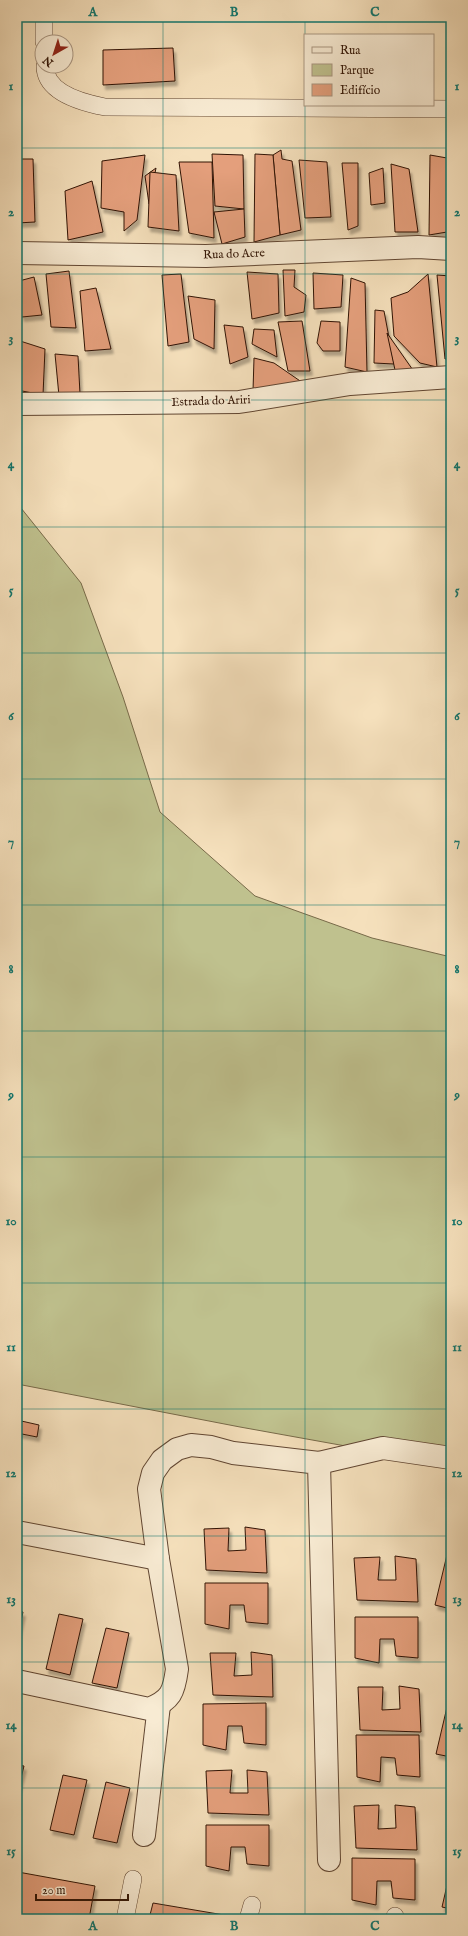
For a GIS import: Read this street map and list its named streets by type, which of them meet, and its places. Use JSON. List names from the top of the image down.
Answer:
{
  "streets": {
    "street": ["Rua do Acre", "Estrada do Ariri"]
  },
  "legend": ["Rua", "Parque", "Edifício"],
  "scale_bar": "20 m",
  "north": "bottom left",
  "grid": {
    "columns": ["A", "B", "C"],
    "rows": [
      "1",
      "2",
      "3",
      "4",
      "5",
      "6",
      "7",
      "8",
      "9",
      "10",
      "11",
      "12",
      "13",
      "14",
      "15"
    ]
  }
}
